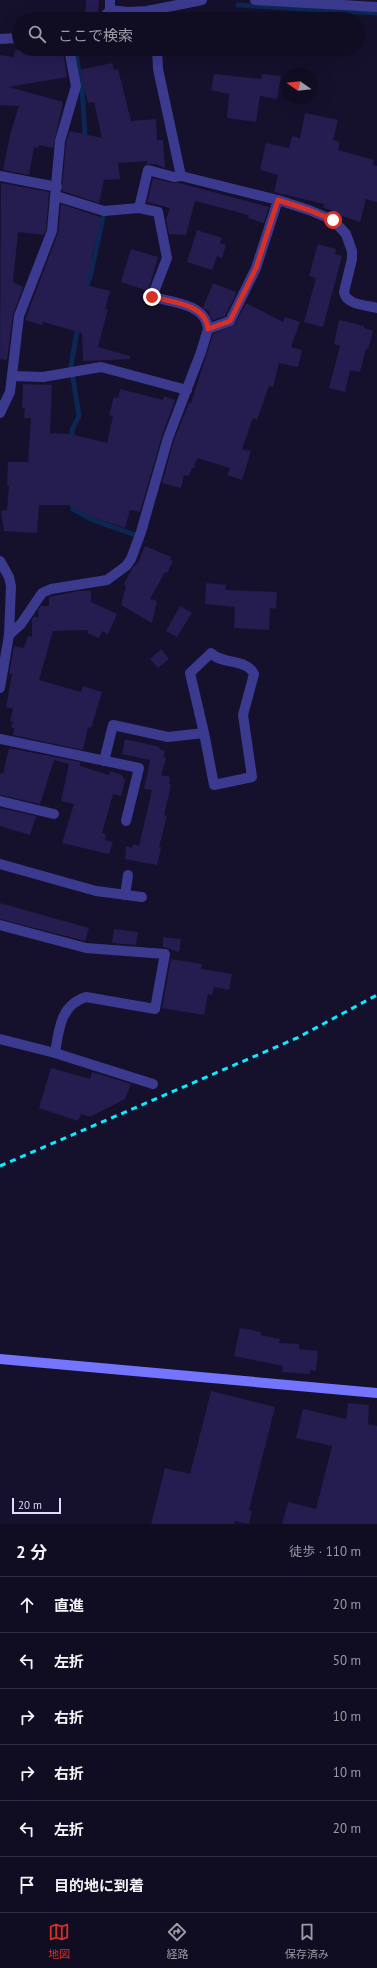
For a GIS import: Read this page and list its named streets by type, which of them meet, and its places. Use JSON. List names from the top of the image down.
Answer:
{
  "scale_bar": "20 m",
  "north": "left",
  "page": {
    "search": "ここで検索",
    "scale": "20 m",
    "heading": ["2 分", "徒歩 · 110 m"],
    "list": [
      ["直進", "20 m"],
      ["左折", "50 m"],
      ["右折", "10 m"],
      ["右折", "10 m"],
      ["左折", "20 m"],
      "目的地に到着"
    ],
    "nav": ["地図", "経路", "保存済み"]
  }
}
